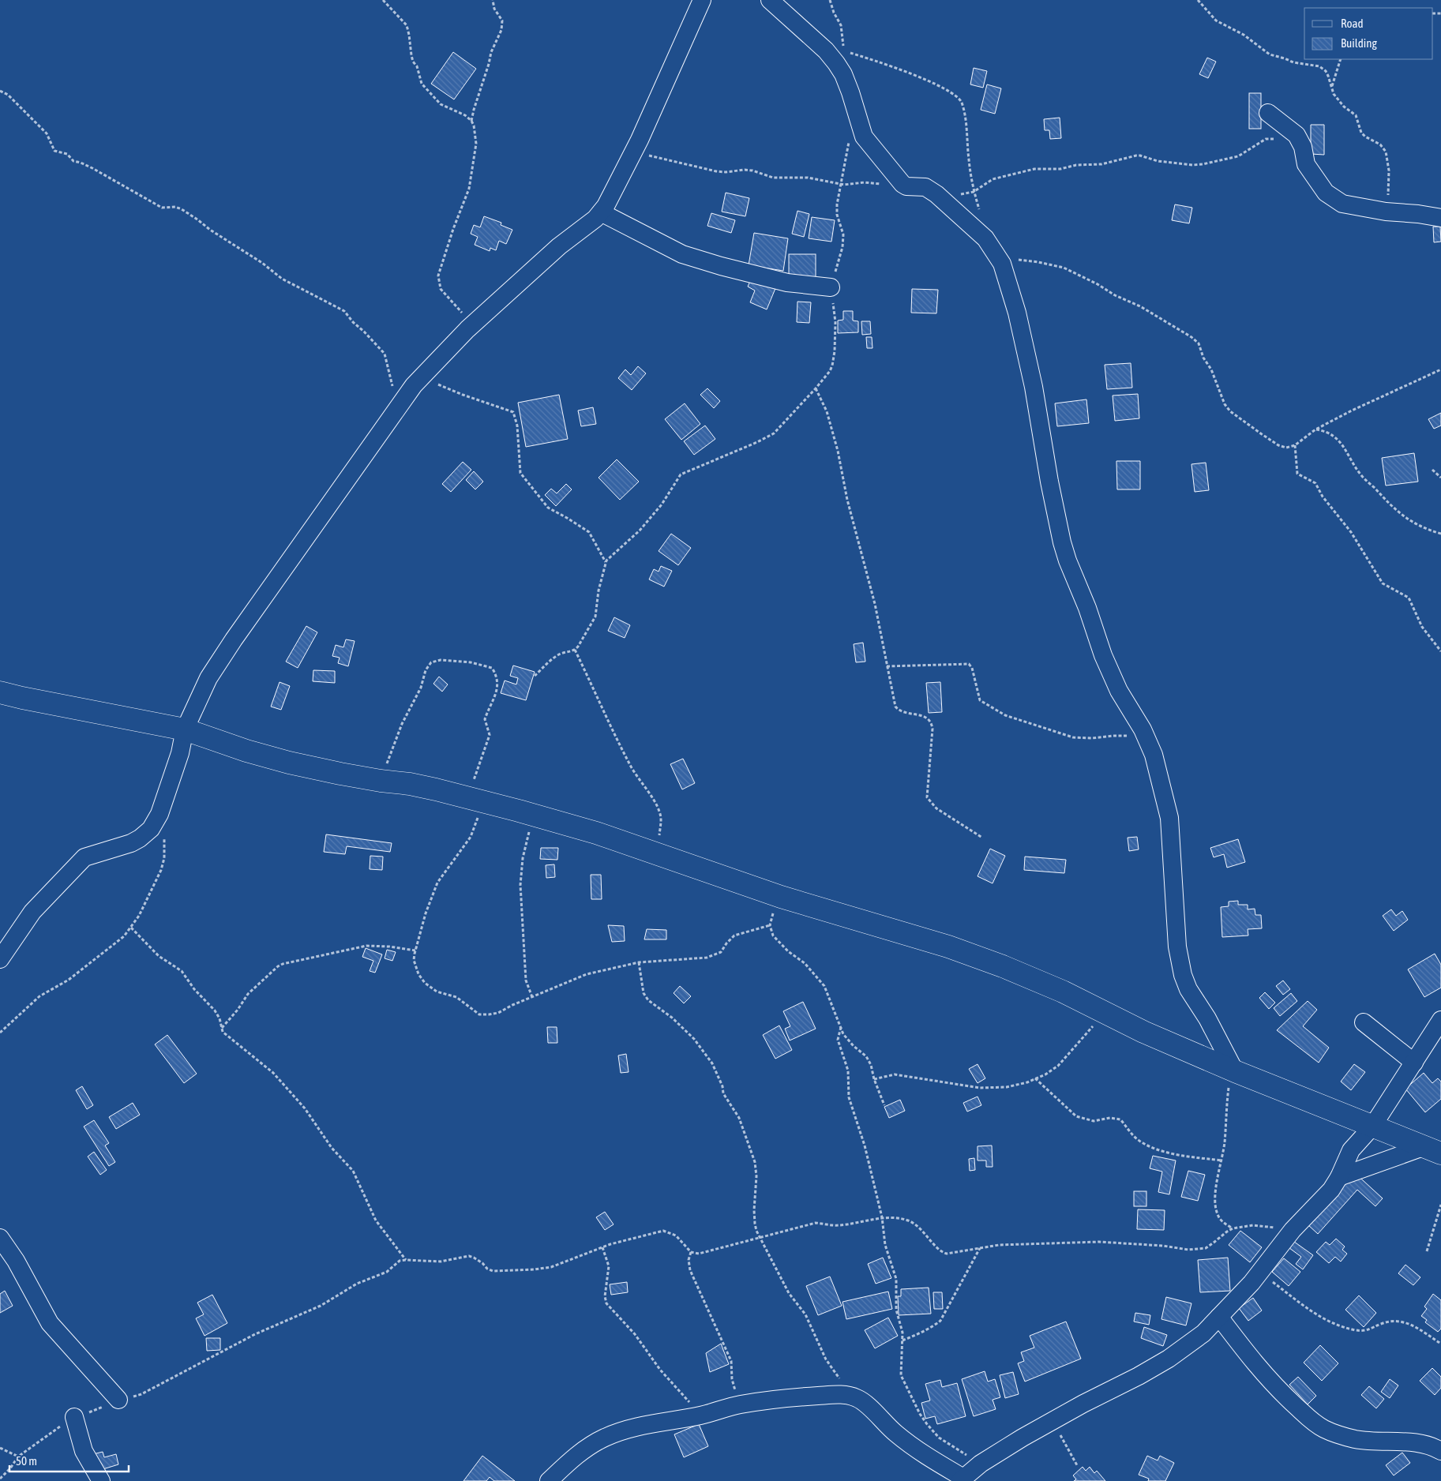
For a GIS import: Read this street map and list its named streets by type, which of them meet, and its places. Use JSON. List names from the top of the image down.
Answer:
{
  "legend": ["Road", "Building"],
  "scale_bar": "50 m"
}
